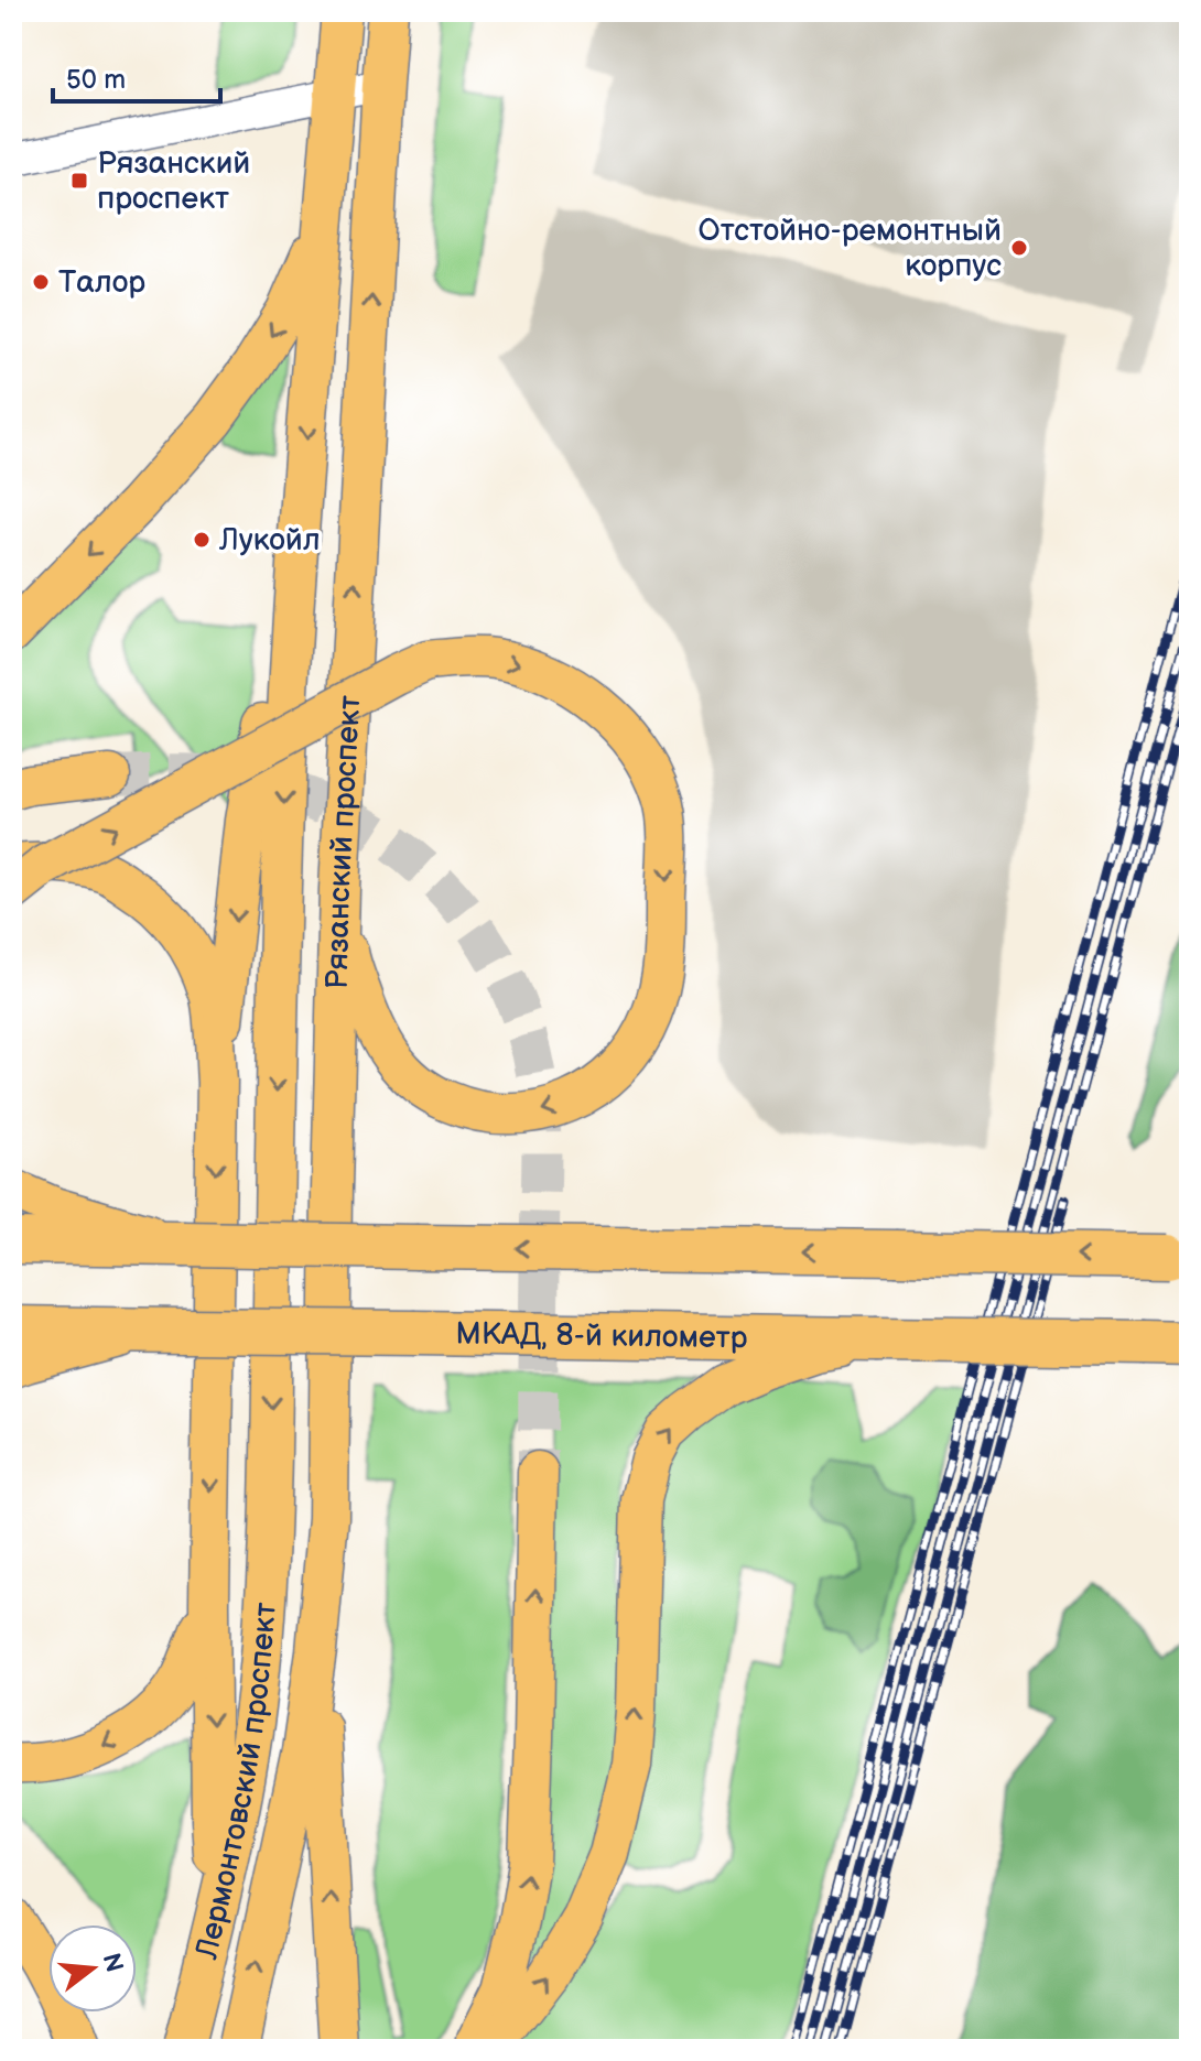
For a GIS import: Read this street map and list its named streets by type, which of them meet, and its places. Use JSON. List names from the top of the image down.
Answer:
{
  "streets": {
    "highway": ["МКАД, 8-й километр"],
    "main road": ["Рязанский проспект", "Лермонтовский проспект"]
  },
  "crossings": [
    ["Рязанский проспект", "Лермонтовский проспект"]
  ],
  "places": {
    "transit": ["Рязанский проспект"],
    "other": ["Отстойно-ремонтный корпус", "Талор", "Лукойл"]
  },
  "scale_bar": "50 m",
  "north": "right"
}
